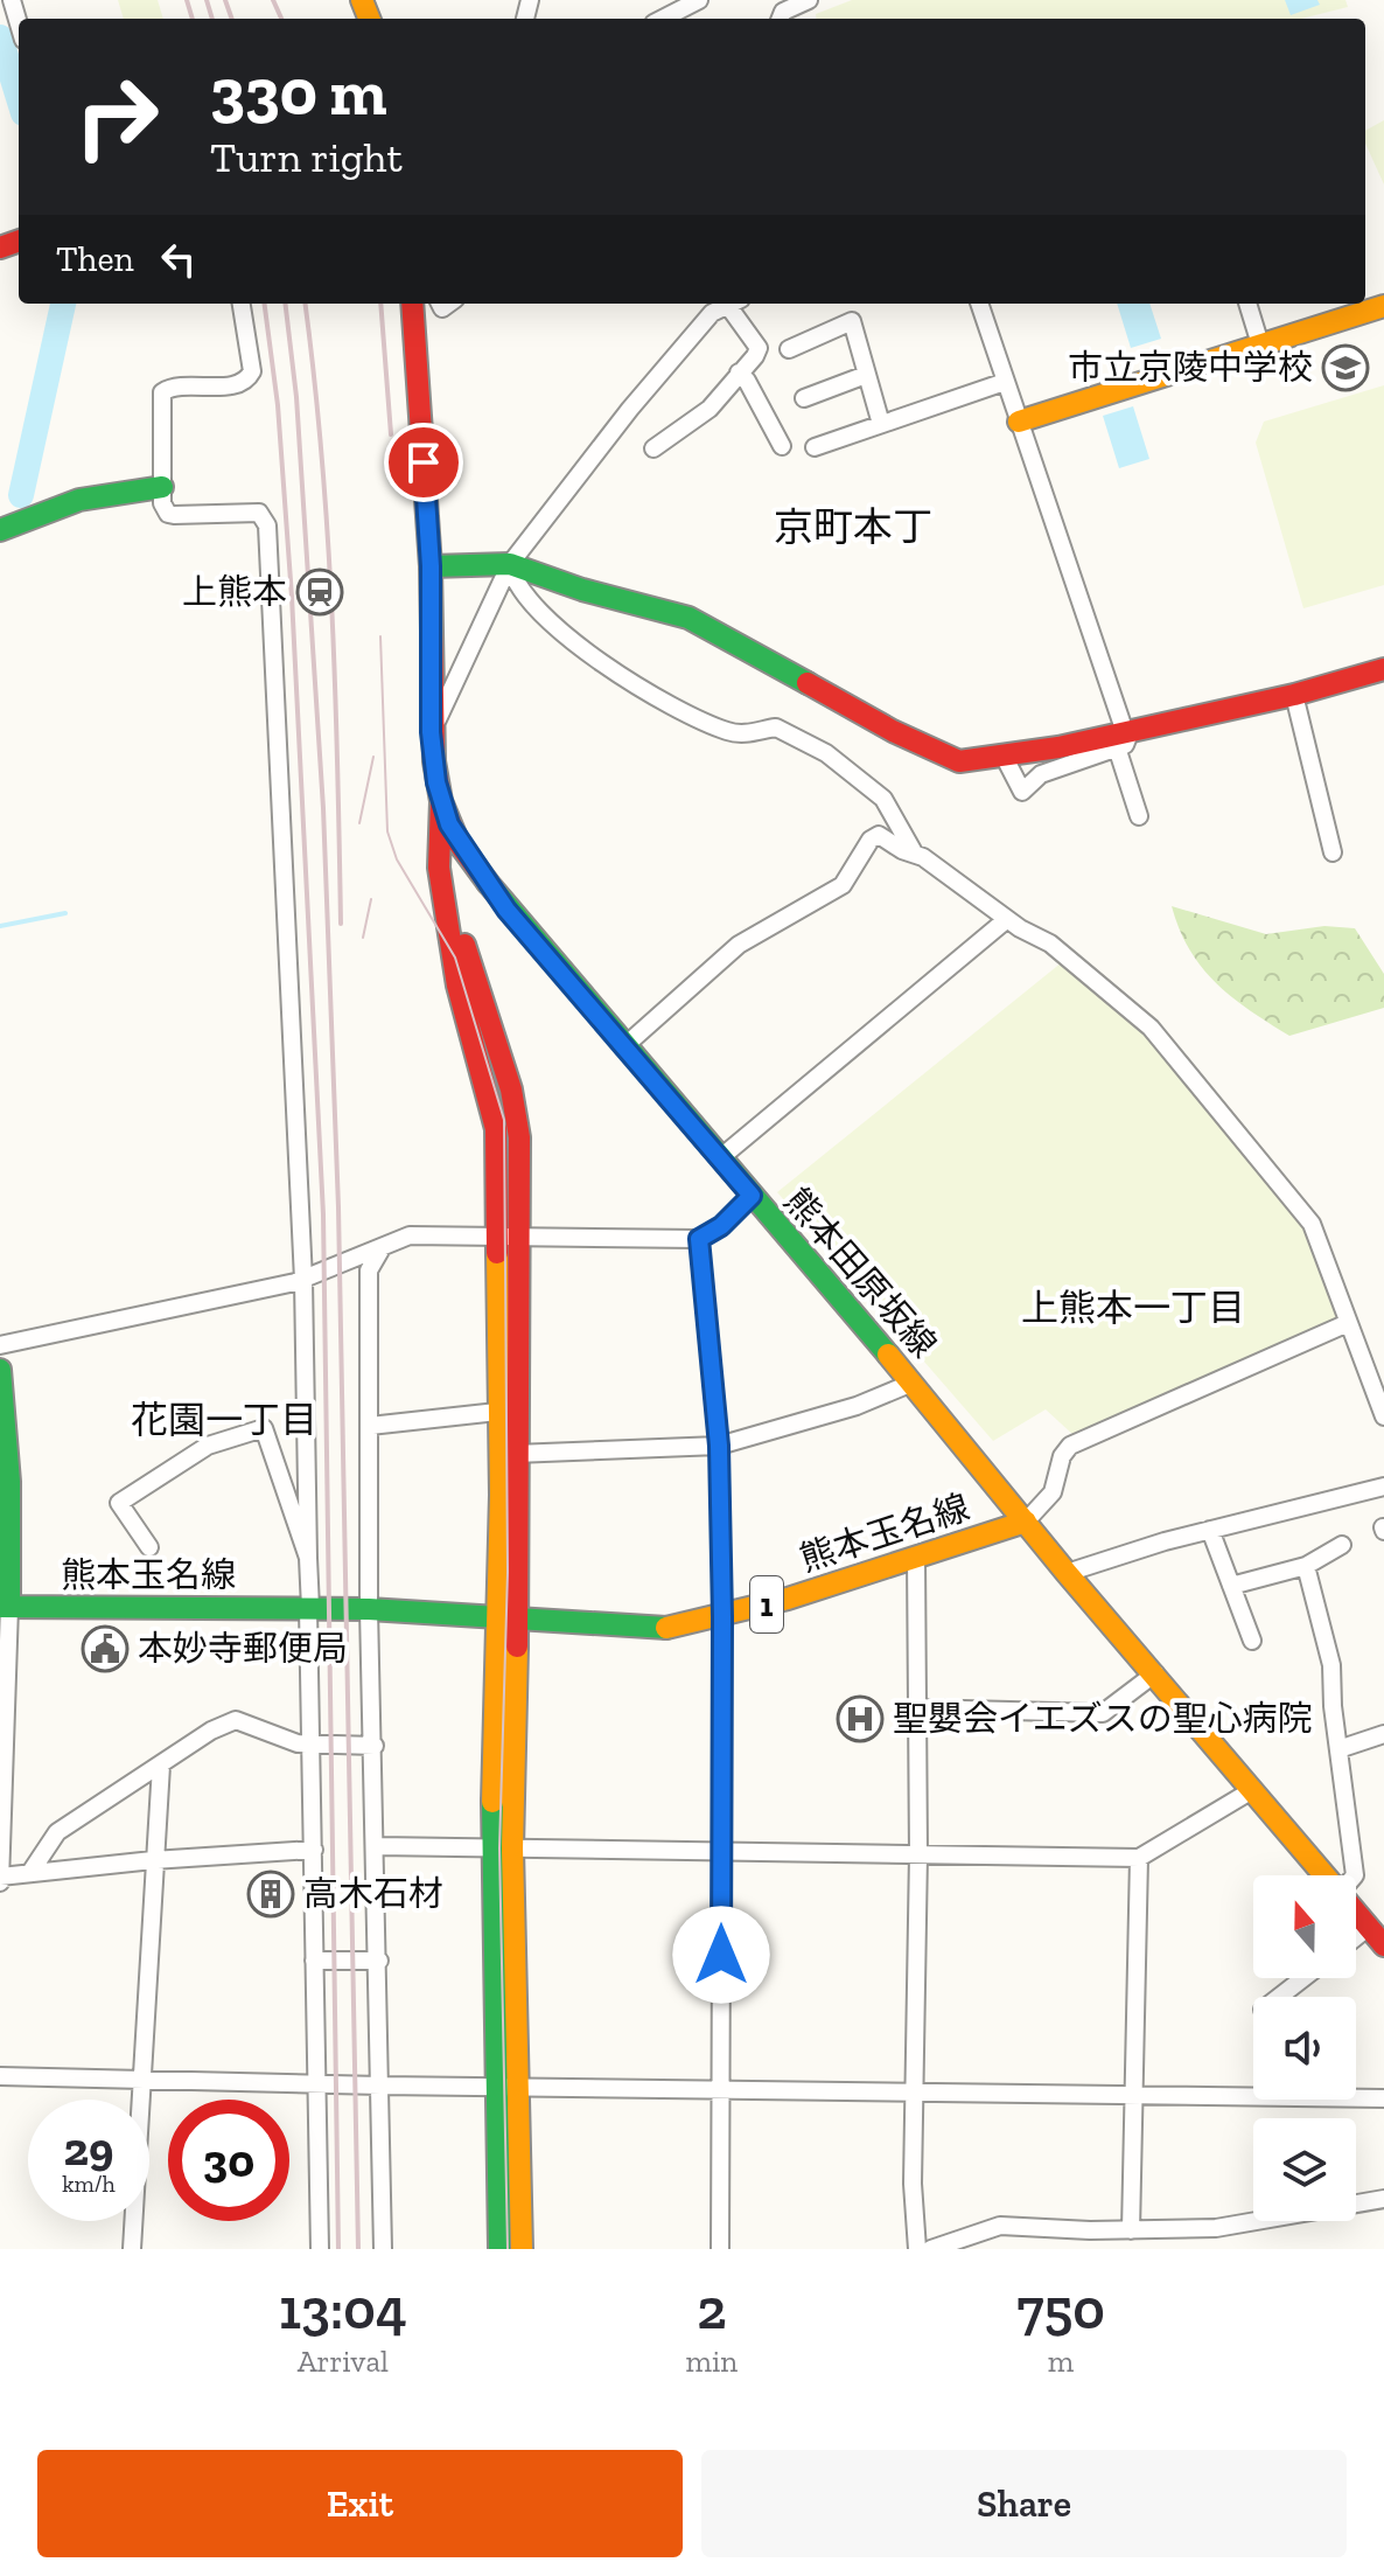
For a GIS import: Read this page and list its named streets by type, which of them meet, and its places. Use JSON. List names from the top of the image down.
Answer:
{
  "streets": {
    "street": ["熊本田原坂線", "熊本玉名線", "1"]
  },
  "crossings": [
    ["熊本田原坂線", "熊本玉名線"]
  ],
  "districts": ["京町本丁", "上熊本一丁目", "花園一丁目"],
  "places": {
    "school or university": ["市立京陵中学校"],
    "station": ["上熊本"],
    "public building": ["本妙寺郵便局"],
    "hospital": ["聖嬰会イエズスの聖心病院"],
    "building": ["高木石材"]
  },
  "north": "top",
  "page": {
    "turn": ["330 m", "Turn right"],
    "then": "Then",
    "speed": "29 km/h",
    "limit": "30",
    "eta": [
      "13:04",
      "Arrival",
      "2",
      "min",
      "750",
      "m"
    ],
    "buttons": ["Exit", "Share"]
  }
}
